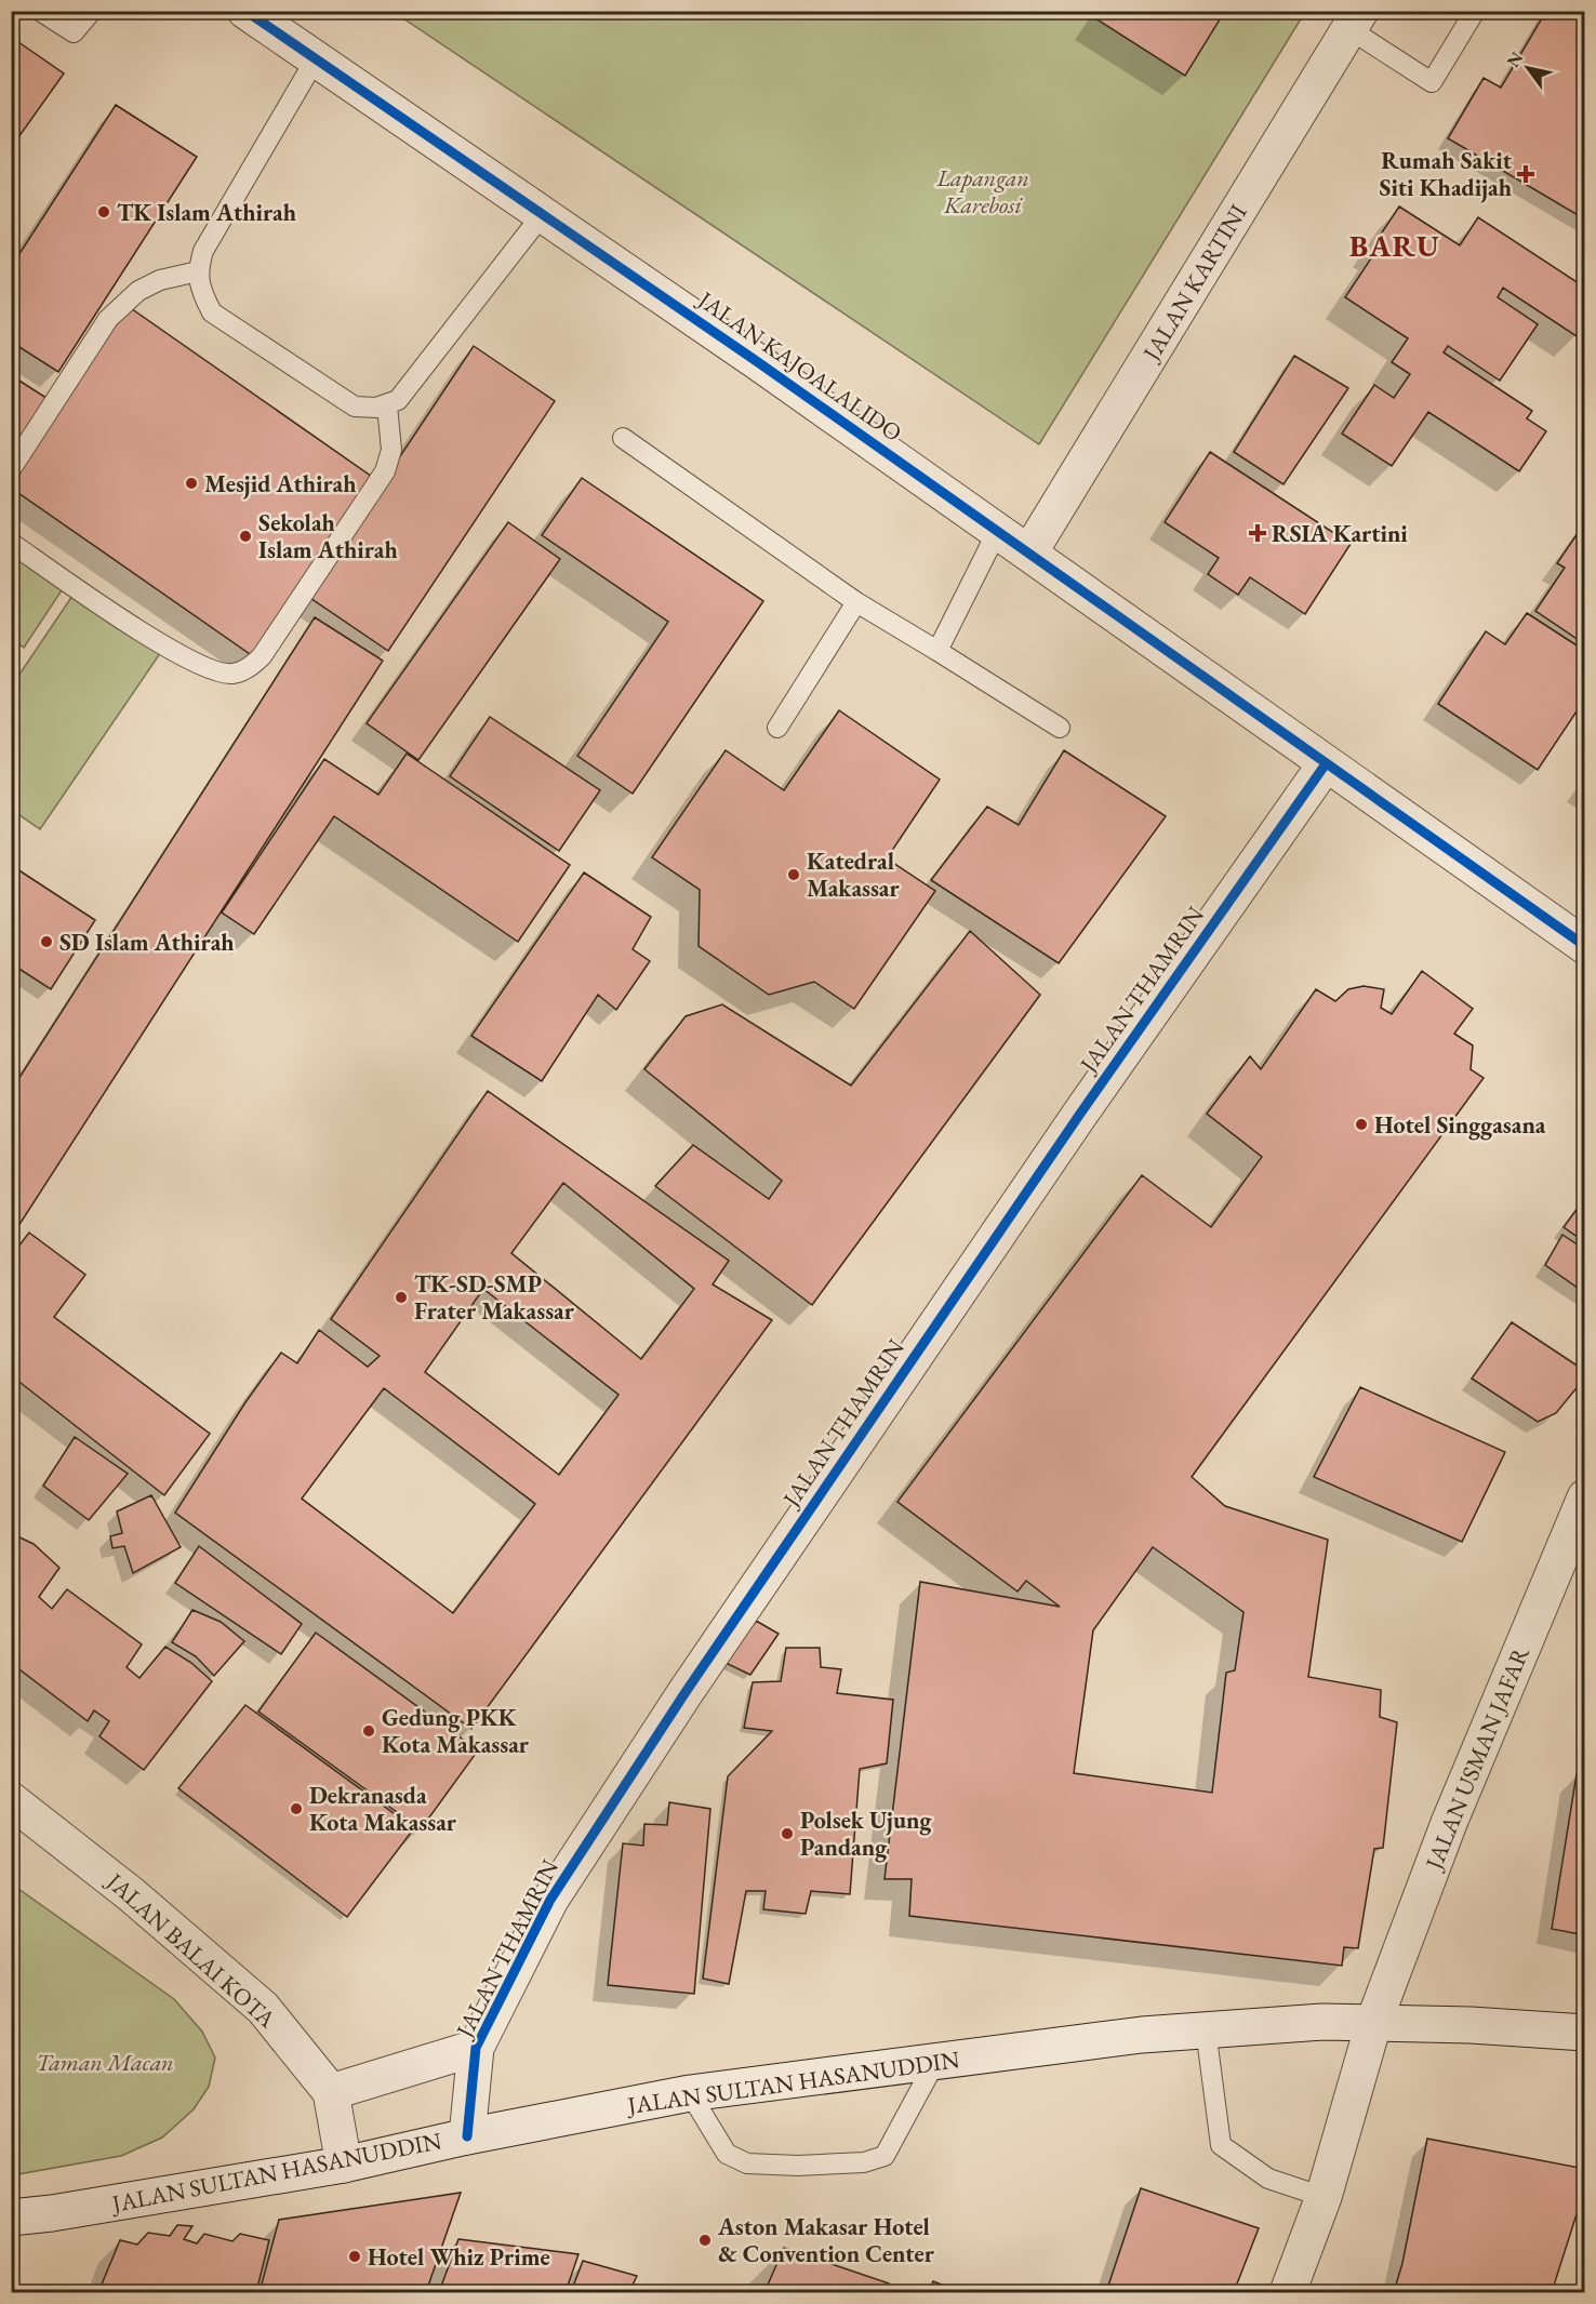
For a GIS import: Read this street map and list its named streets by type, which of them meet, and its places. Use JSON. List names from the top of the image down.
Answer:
{
  "streets": {
    "street": [
      "JALAN KARTINI",
      "JALAN KAJOALALIDO",
      "JALAN THAMRIN",
      "JALAN USMAN JAFAR",
      "JALAN BALAI KOTA",
      "JALAN SULTAN HASANUDDIN"
    ]
  },
  "crossings": [
    ["JALAN KARTINI", "JALAN KAJOALALIDO"],
    ["JALAN KAJOALALIDO", "JALAN THAMRIN"],
    ["JALAN THAMRIN", "JALAN SULTAN HASANUDDIN"],
    ["JALAN USMAN JAFAR", "JALAN SULTAN HASANUDDIN"],
    ["JALAN BALAI KOTA", "JALAN SULTAN HASANUDDIN"]
  ],
  "districts": ["BARU"],
  "parks": ["Lapangan Karebosi", "Taman Macan"],
  "places": {
    "health": ["Rumah Sakit Siti Khadijah", "RSIA Kartini"],
    "other": [
      "TK Islam Athirah",
      "Mesjid Athirah",
      "Sekolah Islam Athirah",
      "Katedral Makassar",
      "SD Islam Athirah",
      "Hotel Singgasana",
      "TK-SD-SMP Frater Makassar",
      "Gedung PKK Kota Makassar",
      "Dekranasda Kota Makassar",
      "Polsek Ujung Pandang",
      "Aston Makasar Hotel & Convention Center",
      "Hotel Whiz Prime"
    ]
  },
  "north": "top left"
}
